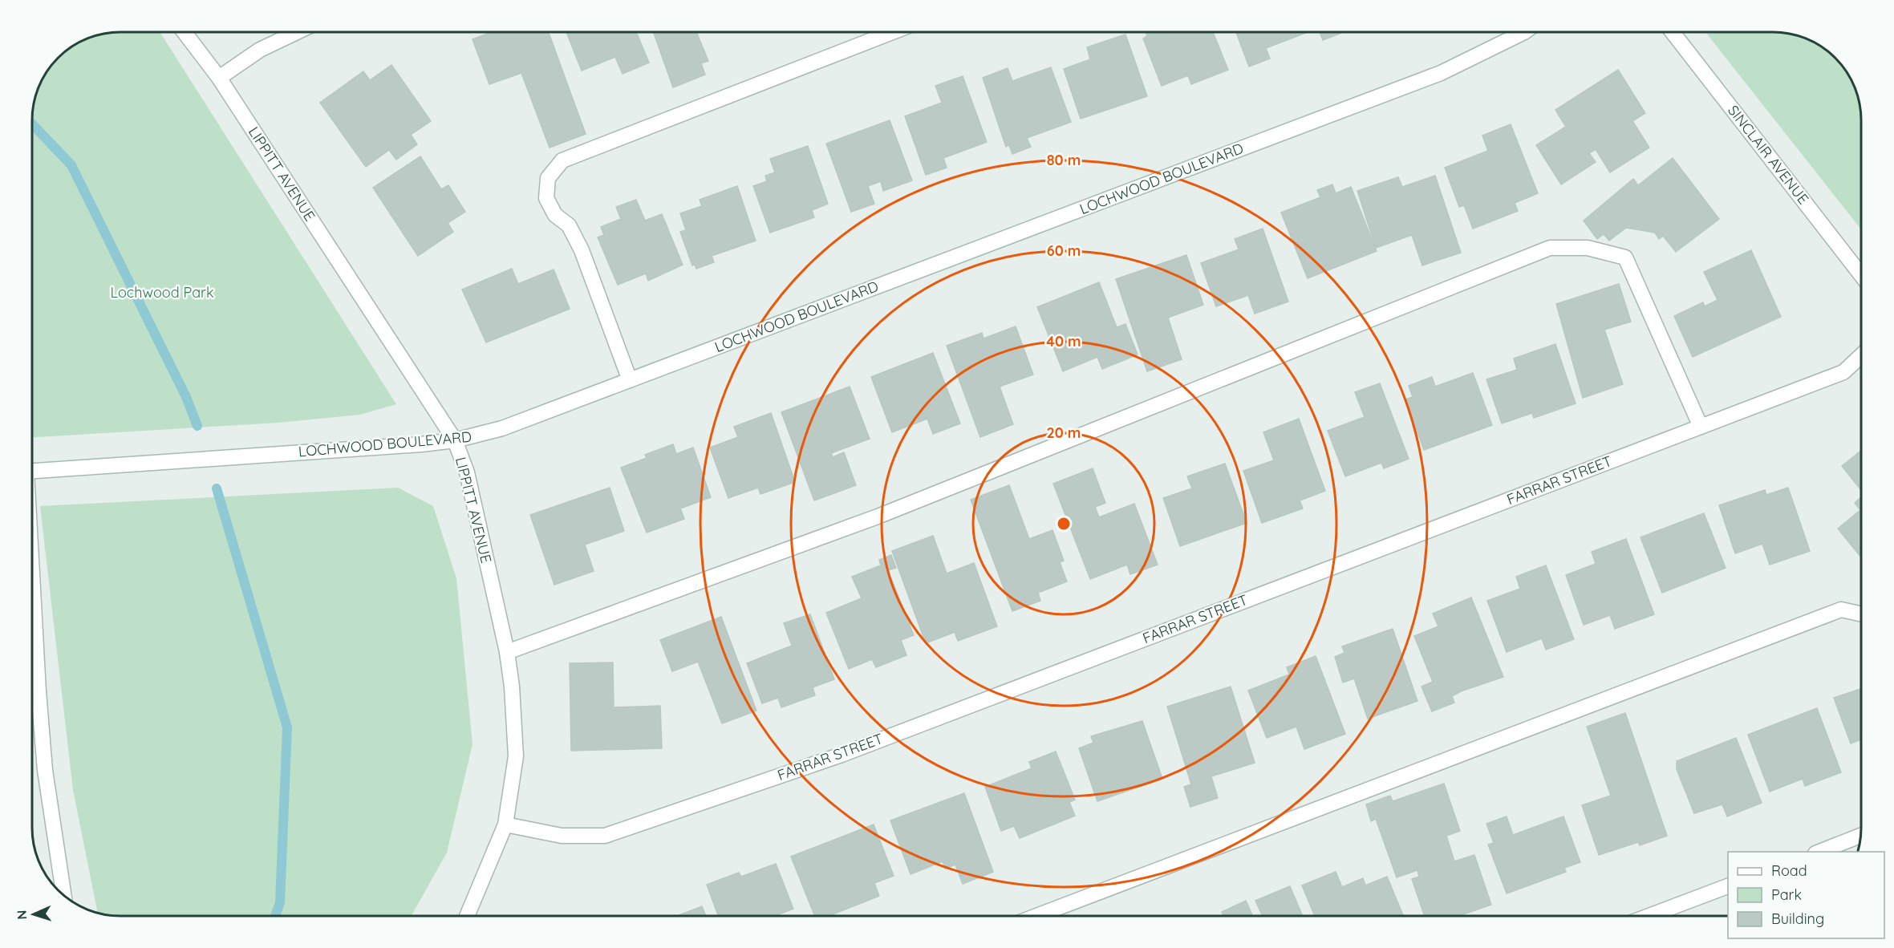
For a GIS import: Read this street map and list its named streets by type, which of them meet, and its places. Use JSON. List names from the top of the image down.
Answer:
{
  "streets": {
    "street": [
      "SINCLAIR AVENUE",
      "LIPPITT AVENUE",
      "LOCHWOOD BOULEVARD",
      "FARRAR STREET"
    ]
  },
  "crossings": [
    ["LIPPITT AVENUE", "LOCHWOOD BOULEVARD"],
    ["LIPPITT AVENUE", "FARRAR STREET"]
  ],
  "parks": ["Lochwood Park"],
  "legend": ["Road", "Park", "Building"],
  "north": "left",
  "rings": [
    "80 m",
    "60 m",
    "40 m",
    "20 m"
  ]
}
